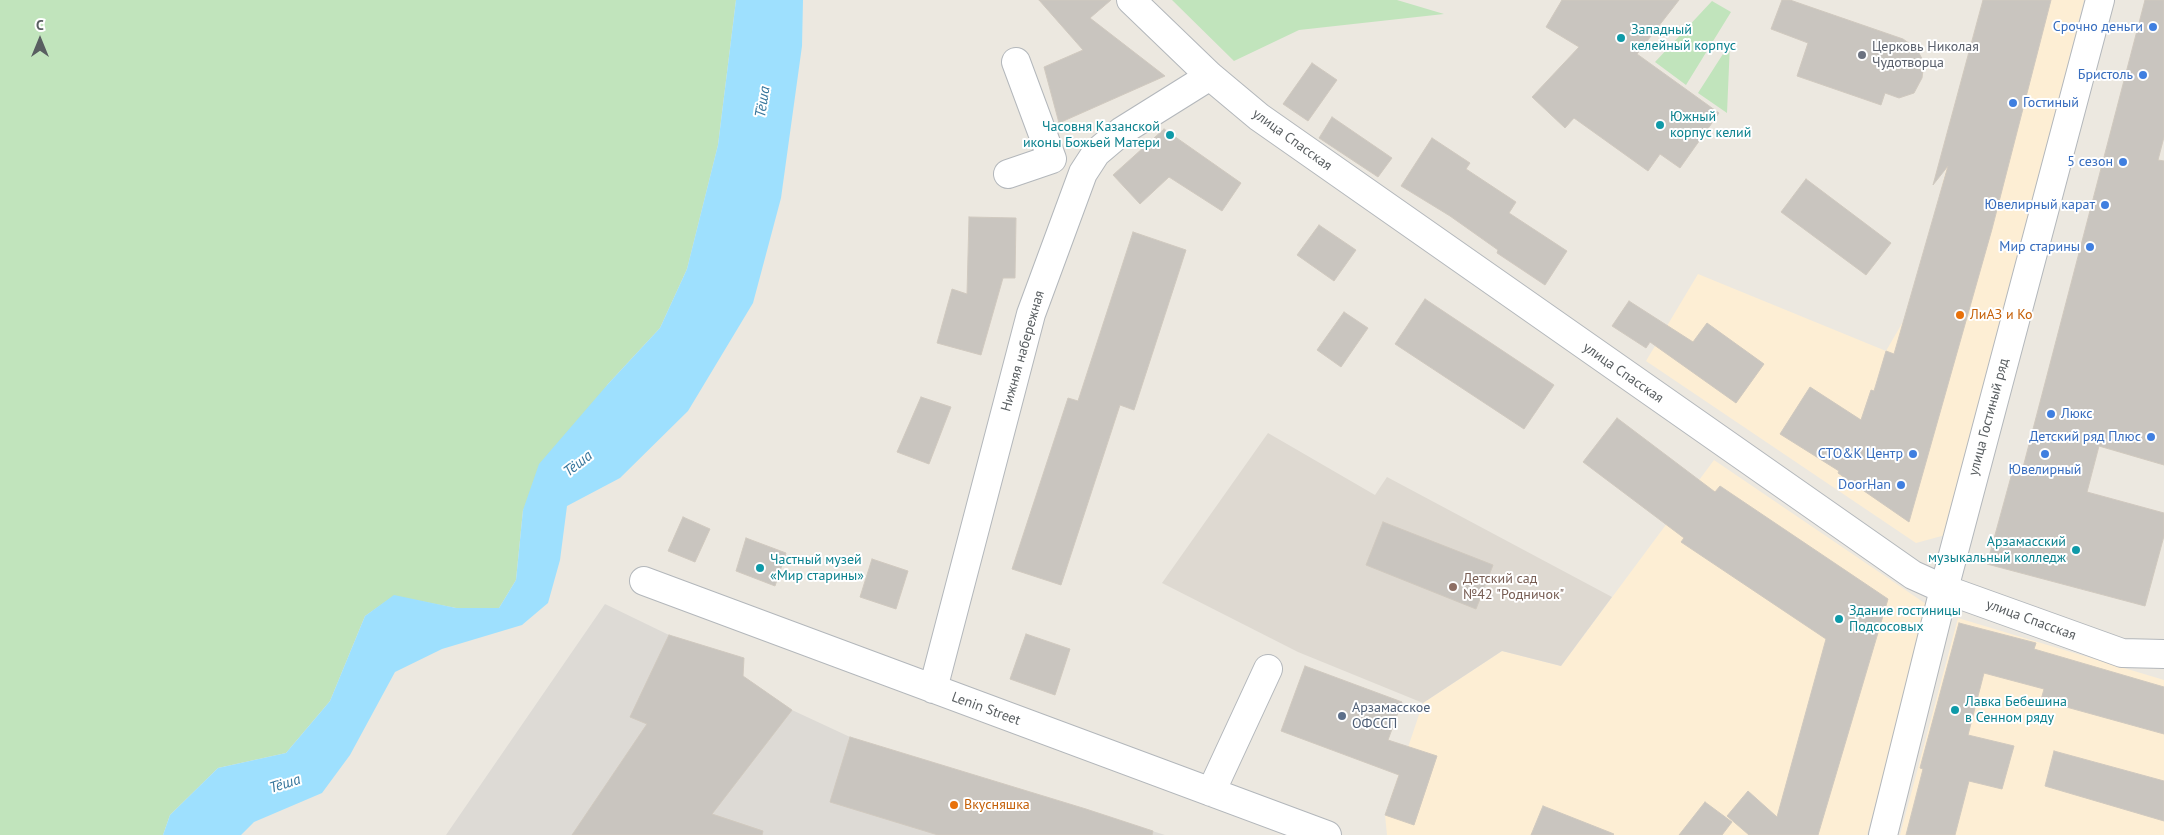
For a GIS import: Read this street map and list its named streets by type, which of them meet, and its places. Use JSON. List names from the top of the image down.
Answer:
{
  "streets": {
    "street": [
      "улица Спасская",
      "Нижняя набережная",
      "улица Гостиный ряд",
      "Lenin Street"
    ]
  },
  "crossings": [
    ["улица Спасская", "Нижняя набережная"],
    ["улица Спасская", "улица Гостиный ряд"],
    ["Нижняя набережная", "Lenin Street"]
  ],
  "water": ["Тёша"],
  "places": [
    "Срочно деньги",
    "Западный келейный корпус",
    "Церковь Николая Чудотворца",
    "Бристоль",
    "Гостиный",
    "Южный корпус келий",
    "Часовня Казанской иконы Божьей Матери",
    "5 сезон",
    "Ювелирный карат",
    "Мир старины",
    "ЛиАЗ и Ко",
    "Люкс",
    "Детский ряд Плюс",
    "СТО&К Центр",
    "Ювелирный",
    "DoorHan",
    "Арзамасский музыкальный колледж",
    "Частный музей «Мир старины»",
    "Детский сад №42 \"Родничок\"",
    "Здание гостиницы Подсосовых",
    "Лавка Бебешина в Сенном ряду",
    "Арзамасское ОФССП",
    "Вкусняшка"
  ],
  "north": "top"
}
